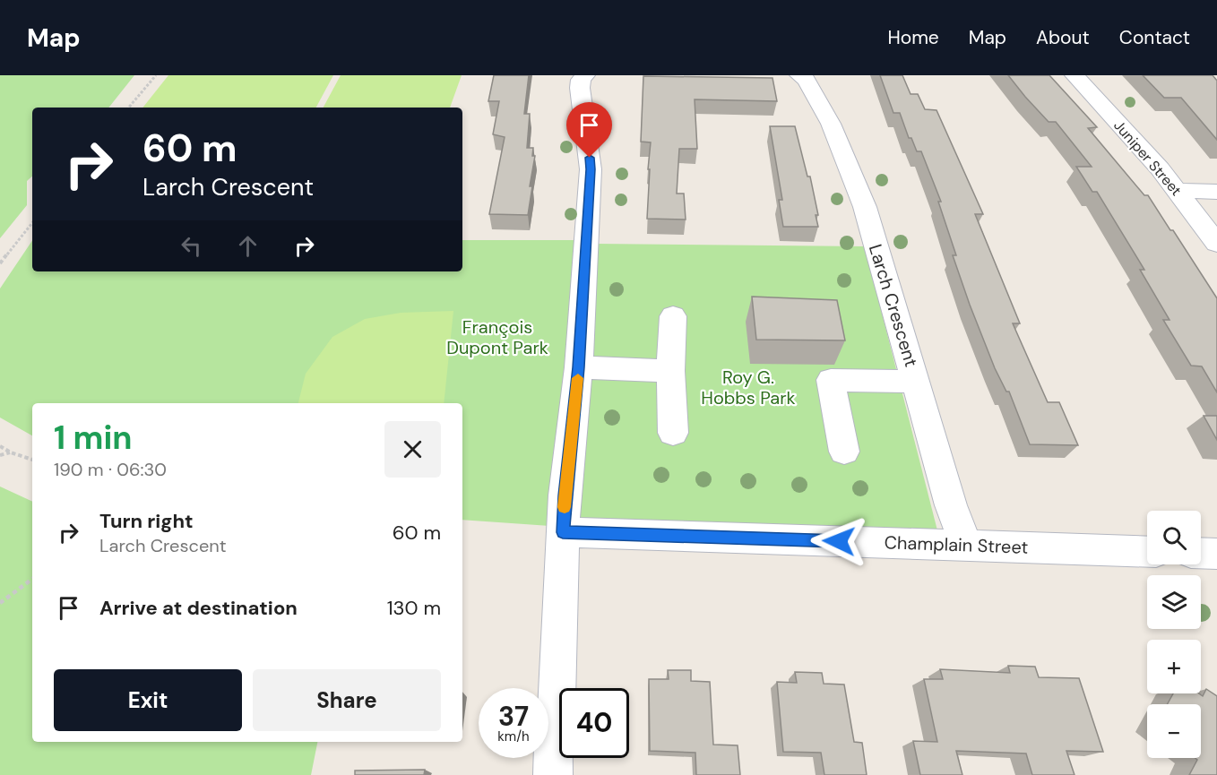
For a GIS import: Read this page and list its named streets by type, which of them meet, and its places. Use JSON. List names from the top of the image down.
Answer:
{
  "streets": {
    "street": ["Juniper Street", "Larch Crescent", "Champlain Street"]
  },
  "crossings": [
    ["Larch Crescent", "Champlain Street"]
  ],
  "parks": ["François Dupont Park", "Roy G. Hobbs Park"],
  "page": {
    "header": "Map",
    "nav": [
      "Home",
      "Map",
      "About",
      "Contact"
    ],
    "turn": ["60 m", "Larch Crescent"],
    "heading": ["1 min", "190 m · 06:30"],
    "list": [
      {
        "name": "Turn right",
        "note": "Larch Crescent",
        "value": "60 m"
      },
      {
        "name": "Arrive at destination",
        "value": "130 m"
      }
    ],
    "map_buttons": ["+", "−"],
    "buttons": ["Exit", "Share"],
    "speed": "37 km/h",
    "limit": "40"
  }
}
